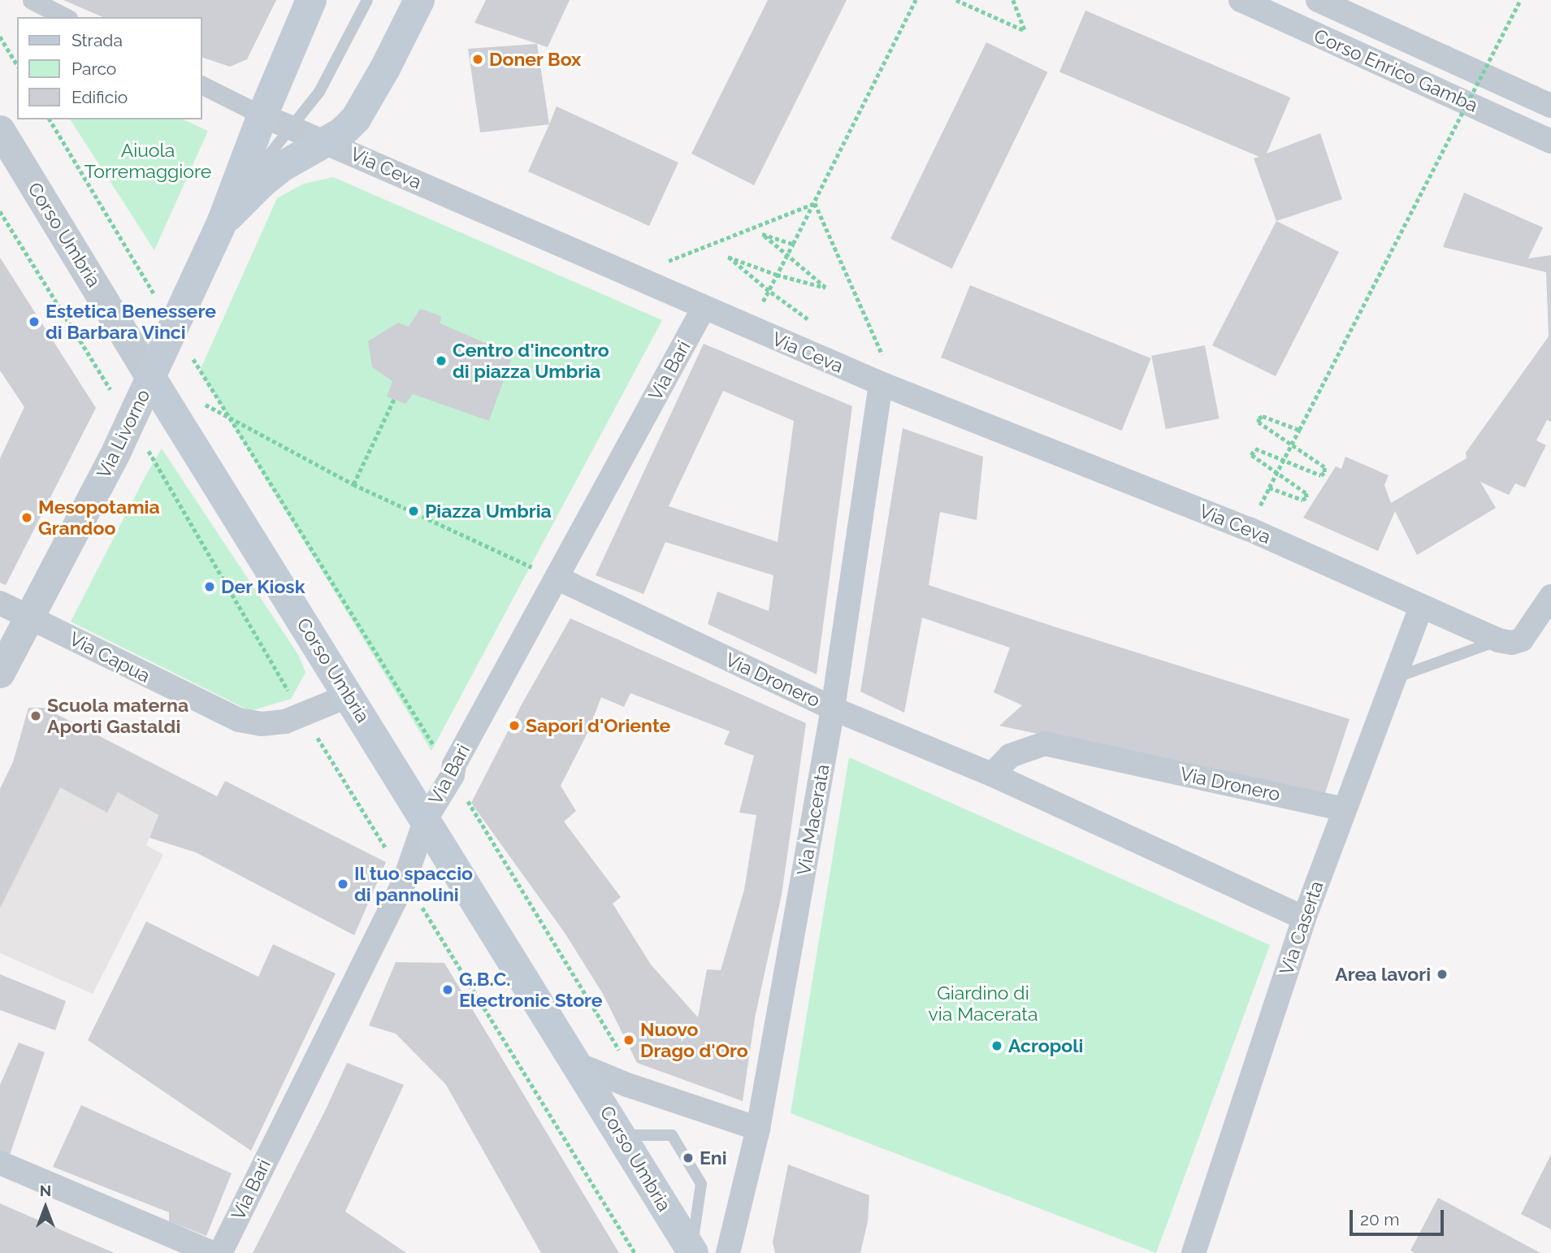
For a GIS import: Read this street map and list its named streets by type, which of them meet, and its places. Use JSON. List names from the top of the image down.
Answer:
{
  "streets": {
    "main road": ["Corso Umbria", "Via Livorno"],
    "street": [
      "Corso Enrico Gamba",
      "Via Ceva",
      "Via Bari",
      "Via Capua",
      "Via Dronero",
      "Via Macerata",
      "Via Caserta"
    ]
  },
  "crossings": [
    ["Via Ceva", "Via Bari"],
    ["Via Ceva", "Via Livorno"],
    ["Via Ceva", "Via Macerata"],
    ["Via Ceva", "Via Caserta"],
    ["Corso Umbria", "Via Bari"],
    ["Corso Umbria", "Via Livorno"],
    ["Corso Umbria", "Via Capua"],
    ["Corso Umbria", "Via Macerata"],
    ["Via Bari", "Via Dronero"],
    ["Via Livorno", "Via Capua"],
    ["Via Dronero", "Via Macerata"],
    ["Via Dronero", "Via Caserta"]
  ],
  "parks": ["Aiuola Torremaggiore", "Giardino di via Macerata"],
  "places": [
    "Doner Box",
    "Estetica Benessere di Barbara Vinci",
    "Centro d'incontro di piazza Umbria",
    "Piazza Umbria",
    "Mesopotamia Grandoo",
    "Der Kiosk",
    "Scuola materna Aporti Gastaldi",
    "Sapori d'Oriente",
    "Il tuo spaccio di pannolini",
    "Area lavori",
    "G.B.C. Electronic Store",
    "Nuovo Drago d'Oro",
    "Acropoli",
    "Eni"
  ],
  "legend": ["Strada", "Parco", "Edificio"],
  "scale_bar": "20 m",
  "north": "top"
}
